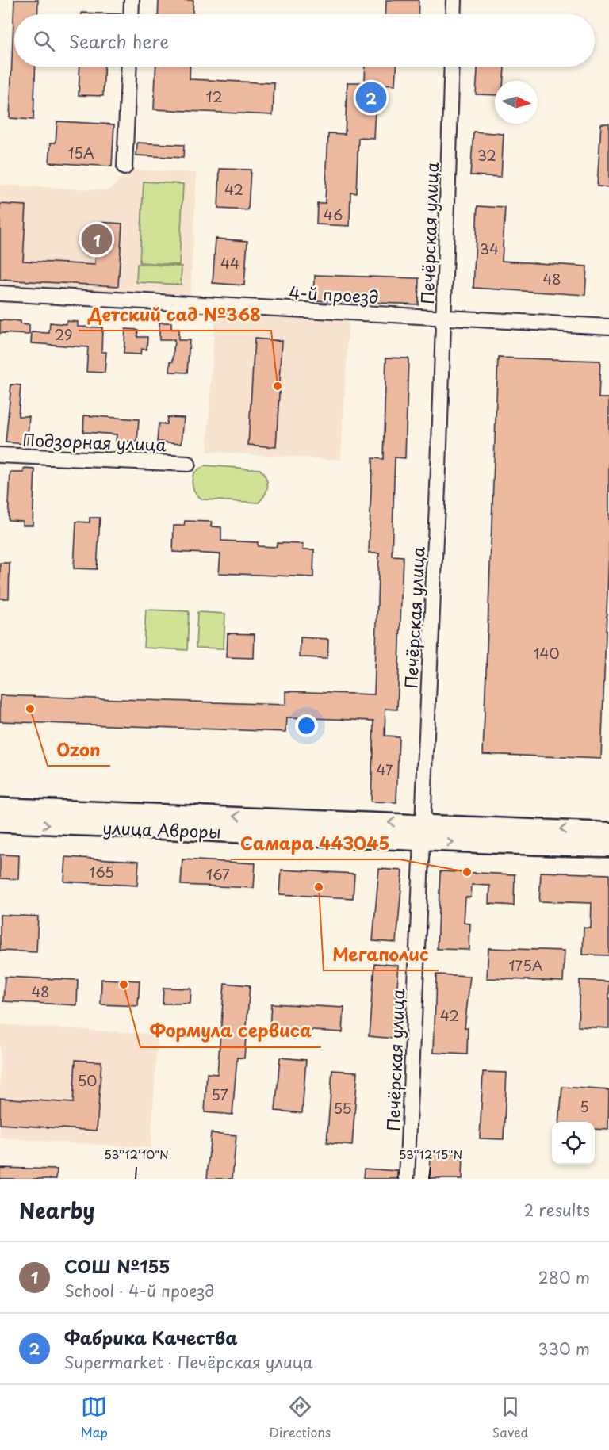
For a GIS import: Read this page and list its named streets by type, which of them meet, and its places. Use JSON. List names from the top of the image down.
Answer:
{
  "streets": {
    "main road": ["улица Авроры"],
    "street": ["Печёрская улица", "4-й проезд", "Подзорная улица"]
  },
  "crossings": [
    ["Печёрская улица", "4-й проезд"],
    ["Печёрская улица", "улица Авроры"]
  ],
  "places": [
    "Детский сад №368",
    "Ozon",
    "Самара 443045",
    "Мегаполис",
    "Формула сервиса"
  ],
  "house_numbers": [
    "12",
    "15А",
    "32",
    "42",
    "46",
    "34",
    "44",
    "48",
    "29",
    "140",
    "47",
    "165",
    "167",
    "175А",
    "48",
    "42",
    "50",
    "57",
    "5",
    "55"
  ],
  "north": "right",
  "page": {
    "search": "Search here",
    "pins": ["2", "1"],
    "heading": ["Nearby", "2 results"],
    "list": [
      {
        "mark": "1",
        "name": "СОШ №155",
        "note": "School · 4-й проезд",
        "value": "280 m"
      },
      {
        "mark": "2",
        "name": "Фабрика Качества",
        "note": "Supermarket · Печёрская улица",
        "value": "330 m"
      }
    ],
    "nav": ["Map", "Directions", "Saved"]
  },
  "coordinates": ["53°12'10\"N", "53°12'15\"N"]
}
